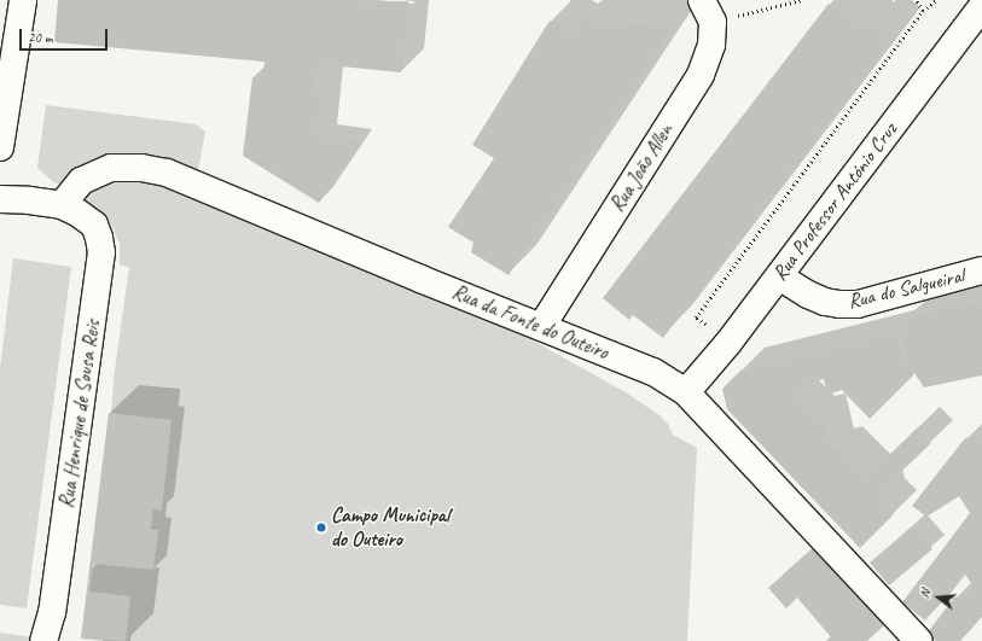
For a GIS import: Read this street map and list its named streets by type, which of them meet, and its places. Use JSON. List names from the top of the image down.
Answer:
{
  "streets": {
    "street": [
      "Rua João Allen",
      "Rua Professor António Cruz",
      "Rua do Salgueiral",
      "Rua da Fonte do Outeiro",
      "Rua Henrique de Sousa Reis"
    ]
  },
  "crossings": [
    ["Rua João Allen", "Rua da Fonte do Outeiro"],
    ["Rua Professor António Cruz", "Rua do Salgueiral"],
    ["Rua Professor António Cruz", "Rua da Fonte do Outeiro"],
    ["Rua da Fonte do Outeiro", "Rua Henrique de Sousa Reis"]
  ],
  "places": ["Campo Municipal do Outeiro"],
  "scale_bar": "20 m",
  "north": "left"
}
